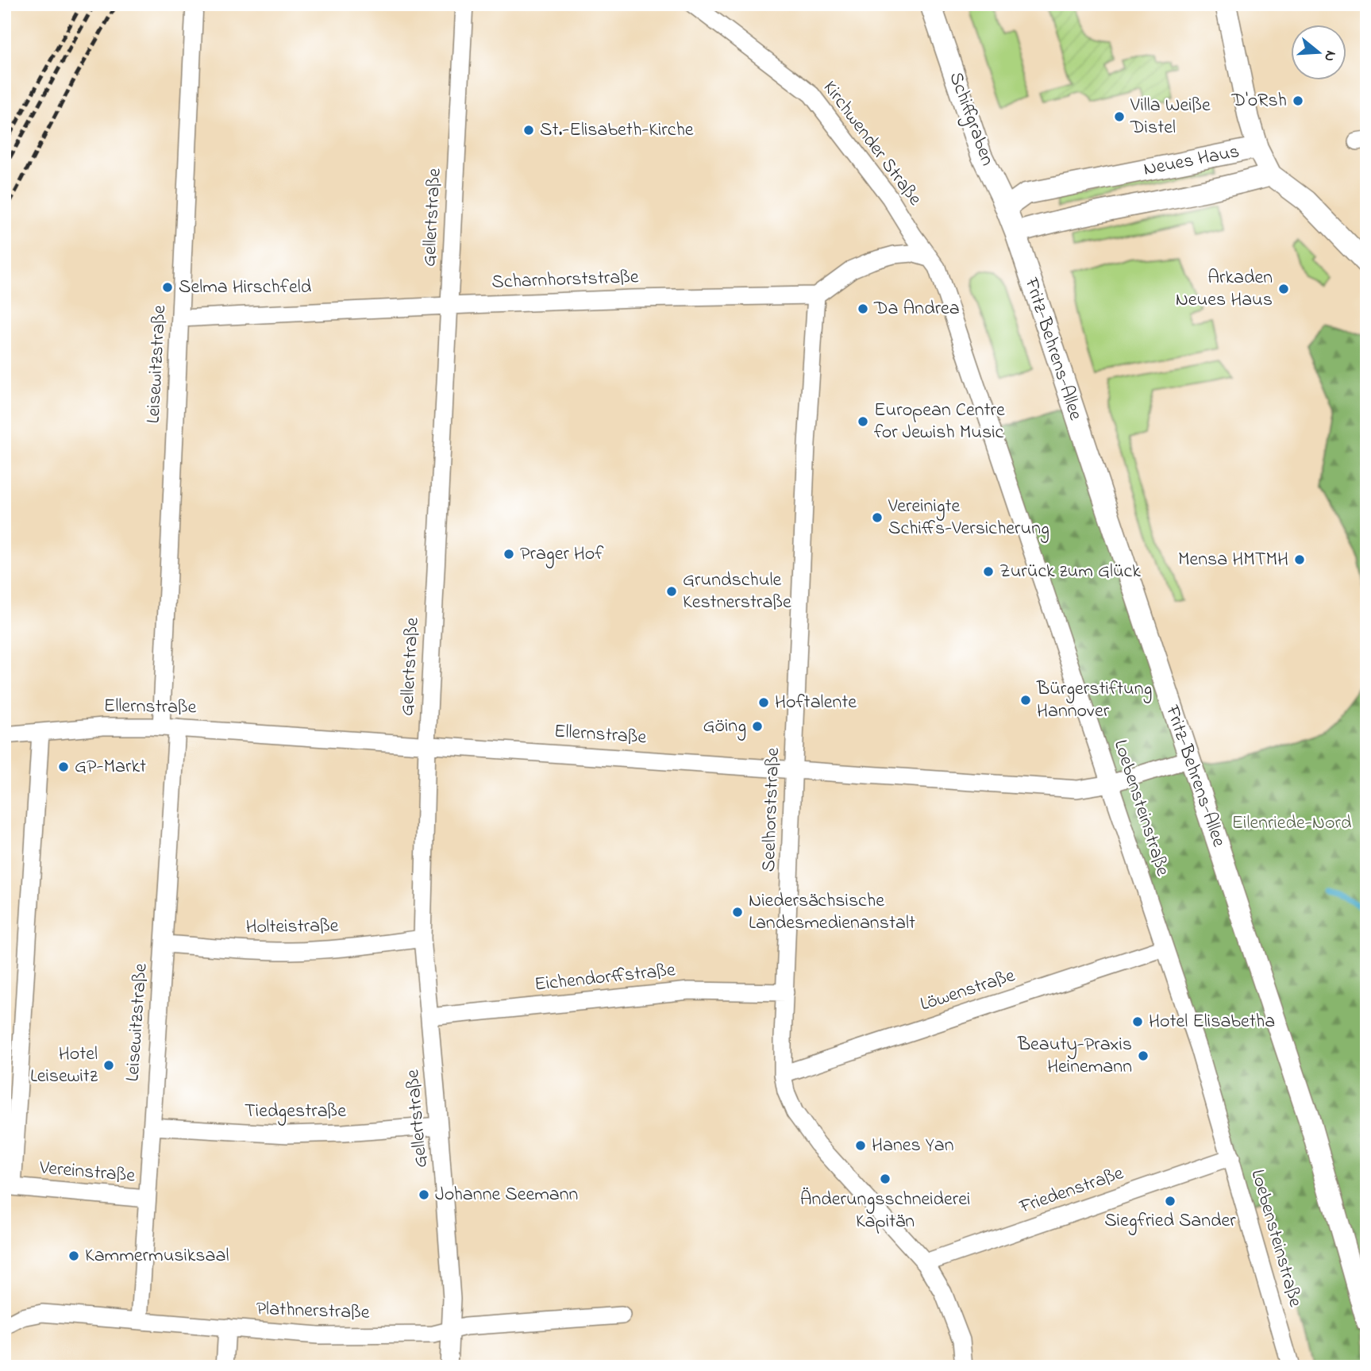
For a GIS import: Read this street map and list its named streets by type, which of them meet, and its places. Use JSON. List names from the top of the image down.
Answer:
{
  "streets": {
    "street": [
      "Schiffgraben",
      "Kirchwender Straße",
      "Neues Haus",
      "Gellertstraße",
      "Scharnhorststraße",
      "Fritz-Behrens-Allee",
      "Leisewitzstraße",
      "Ellernstraße",
      "Loebensteinstraße",
      "Seelhorststraße",
      "Holteistraße",
      "Eichendorffstraße",
      "Löwenstraße",
      "Tiedgestraße",
      "Vereinstraße",
      "Friedenstraße",
      "Plathnerstraße"
    ]
  },
  "crossings": [
    ["Schiffgraben", "Neues Haus"],
    ["Schiffgraben", "Fritz-Behrens-Allee"],
    ["Kirchwender Straße", "Loebensteinstraße"],
    ["Neues Haus", "Fritz-Behrens-Allee"],
    ["Gellertstraße", "Scharnhorststraße"],
    ["Gellertstraße", "Ellernstraße"],
    ["Gellertstraße", "Holteistraße"],
    ["Gellertstraße", "Eichendorffstraße"],
    ["Gellertstraße", "Tiedgestraße"],
    ["Gellertstraße", "Plathnerstraße"],
    ["Scharnhorststraße", "Leisewitzstraße"],
    ["Scharnhorststraße", "Seelhorststraße"],
    ["Fritz-Behrens-Allee", "Ellernstraße"],
    ["Leisewitzstraße", "Ellernstraße"],
    ["Leisewitzstraße", "Holteistraße"],
    ["Leisewitzstraße", "Tiedgestraße"],
    ["Leisewitzstraße", "Vereinstraße"],
    ["Leisewitzstraße", "Plathnerstraße"],
    ["Ellernstraße", "Loebensteinstraße"],
    ["Ellernstraße", "Seelhorststraße"],
    ["Ellernstraße", "Vereinstraße"],
    ["Loebensteinstraße", "Löwenstraße"],
    ["Loebensteinstraße", "Friedenstraße"],
    ["Seelhorststraße", "Eichendorffstraße"],
    ["Seelhorststraße", "Löwenstraße"],
    ["Seelhorststraße", "Friedenstraße"]
  ],
  "parks": ["Eilenriede-Nord"],
  "places": [
    "D'oRsh",
    "Villa Weiße Distel",
    "St.-Elisabeth-Kirche",
    "Selma Hirschfeld",
    "Arkaden Neues Haus",
    "Da Andrea",
    "European Centre for Jewish Music",
    "Vereinigte Schiffs-Versicherung",
    "Prager Hof",
    "Mensa HMTMH",
    "Zurück zum Glück",
    "Grundschule Kestnerstraße",
    "Bürgerstiftung Hannover",
    "Hoftalente",
    "Göing",
    "GP-Markt",
    "Niedersächsische Landesmedienanstalt",
    "Hotel Elisabetha",
    "Beauty-Praxis Heinemann",
    "Hotel Leisewitz",
    "Hanes Yan",
    "Änderungsschneiderei Kapitän",
    "Johanne Seemann",
    "Siegfried Sander",
    "Kammermusiksaal"
  ],
  "north": "right"
}
